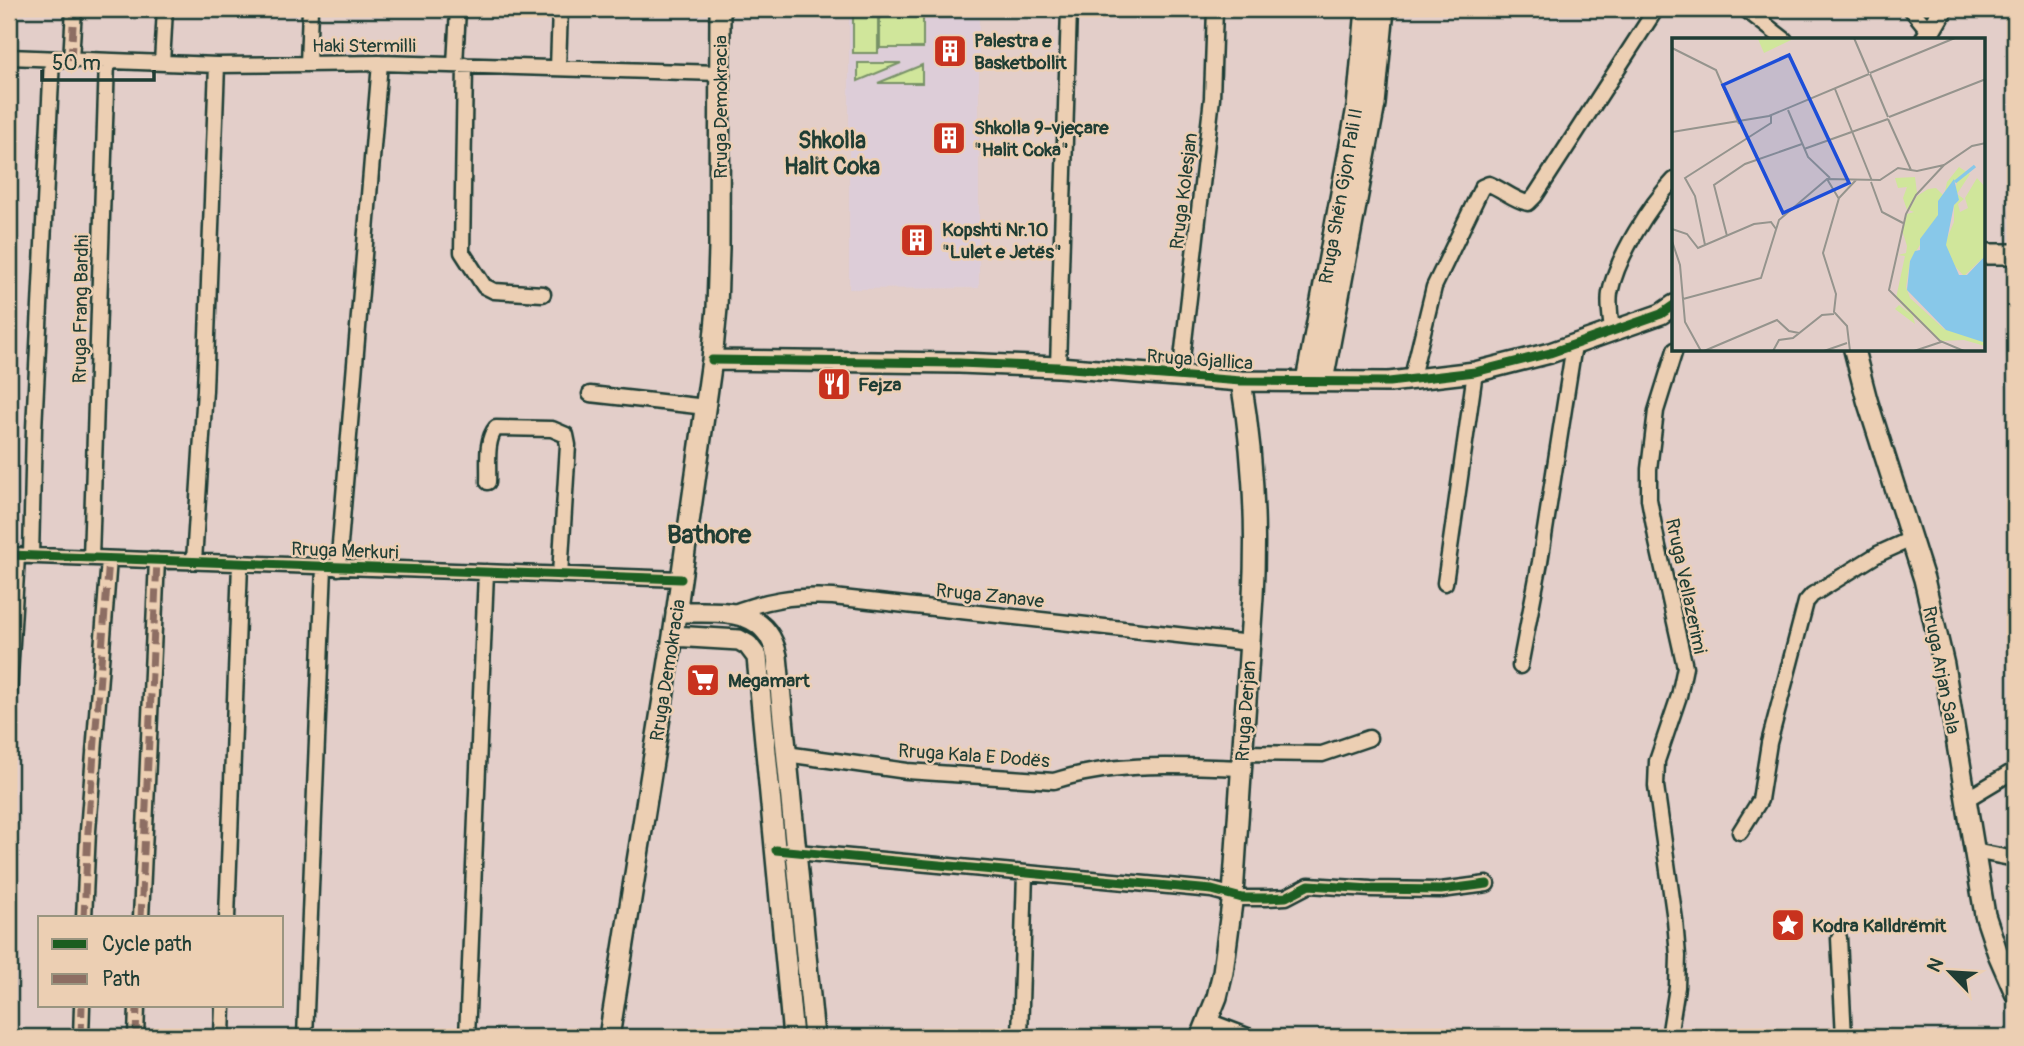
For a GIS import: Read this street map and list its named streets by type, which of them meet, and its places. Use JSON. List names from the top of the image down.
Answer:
{
  "streets": {
    "street": [
      "Haki Stermilli",
      "Rruga Demokracia",
      "Rruga Kolesjan",
      "Rruga Shën Gjon Pali II",
      "Rruga Frang Bardhi",
      "Rruga Gjallica",
      "Rruga Merkuri",
      "Rruga Vellazerimi",
      "Rruga Zanave",
      "Rruga Arjan Sala",
      "Rruga Derjan",
      "Rruga Kala E Dodës"
    ]
  },
  "crossings": [
    ["Haki Stermilli", "Rruga Demokracia"],
    ["Haki Stermilli", "Rruga Frang Bardhi"],
    ["Rruga Demokracia", "Rruga Gjallica"],
    ["Rruga Demokracia", "Rruga Merkuri"],
    ["Rruga Kolesjan", "Rruga Gjallica"],
    ["Rruga Shën Gjon Pali II", "Rruga Gjallica"],
    ["Rruga Frang Bardhi", "Rruga Merkuri"],
    ["Rruga Gjallica", "Rruga Derjan"],
    ["Rruga Zanave", "Rruga Derjan"],
    ["Rruga Derjan", "Rruga Kala E Dodës"]
  ],
  "districts": ["Shkolla Halit Coka", "Bathore"],
  "places": {
    "building": ["Palestra e Basketbollit", "Shkolla 9-vjeçare \"Halit Coka\"", "Kopshti Nr.10 \"Lulet e Jetës\""],
    "restaurant": ["Fejza"],
    "supermarket": ["Megamart"],
    "place": ["Kodra Kalldrëmit"]
  },
  "legend": ["Cycle path", "Path"],
  "scale_bar": "50 m",
  "north": "top left"
}
